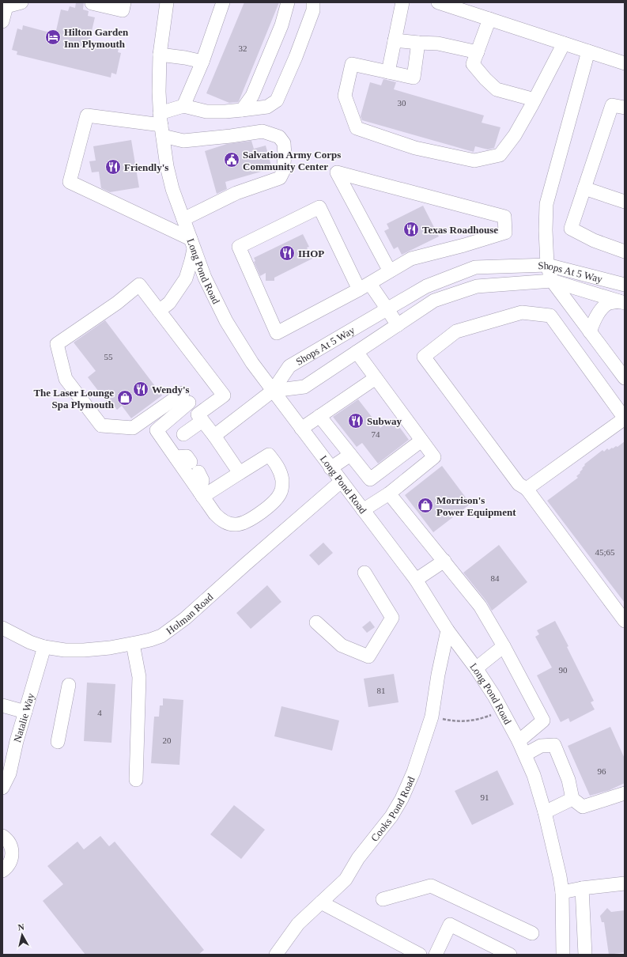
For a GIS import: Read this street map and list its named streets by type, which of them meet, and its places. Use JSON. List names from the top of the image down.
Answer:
{
  "streets": {
    "street": [
      "Long Pond Road",
      "Shops At 5 Way",
      "Holman Road",
      "Natalie Way",
      "Cooks Pond Road"
    ]
  },
  "crossings": [
    ["Long Pond Road", "Shops At 5 Way"],
    ["Long Pond Road", "Holman Road"],
    ["Long Pond Road", "Cooks Pond Road"],
    ["Holman Road", "Natalie Way"]
  ],
  "places": {
    "hotel": ["Hilton Garden Inn Plymouth"],
    "public building": ["Salvation Army Corps Community Center"],
    "restaurant": [
      "Friendly's",
      "Texas Roadhouse",
      "IHOP",
      "Wendy's",
      "Subway"
    ],
    "shop": ["The Laser Lounge Spa Plymouth", "Morrison's Power Equipment"]
  },
  "house_numbers": [
    "32",
    "30",
    "55",
    "74",
    "45;65",
    "84",
    "90",
    "81",
    "4",
    "20",
    "96",
    "91"
  ],
  "north": "top"
}
